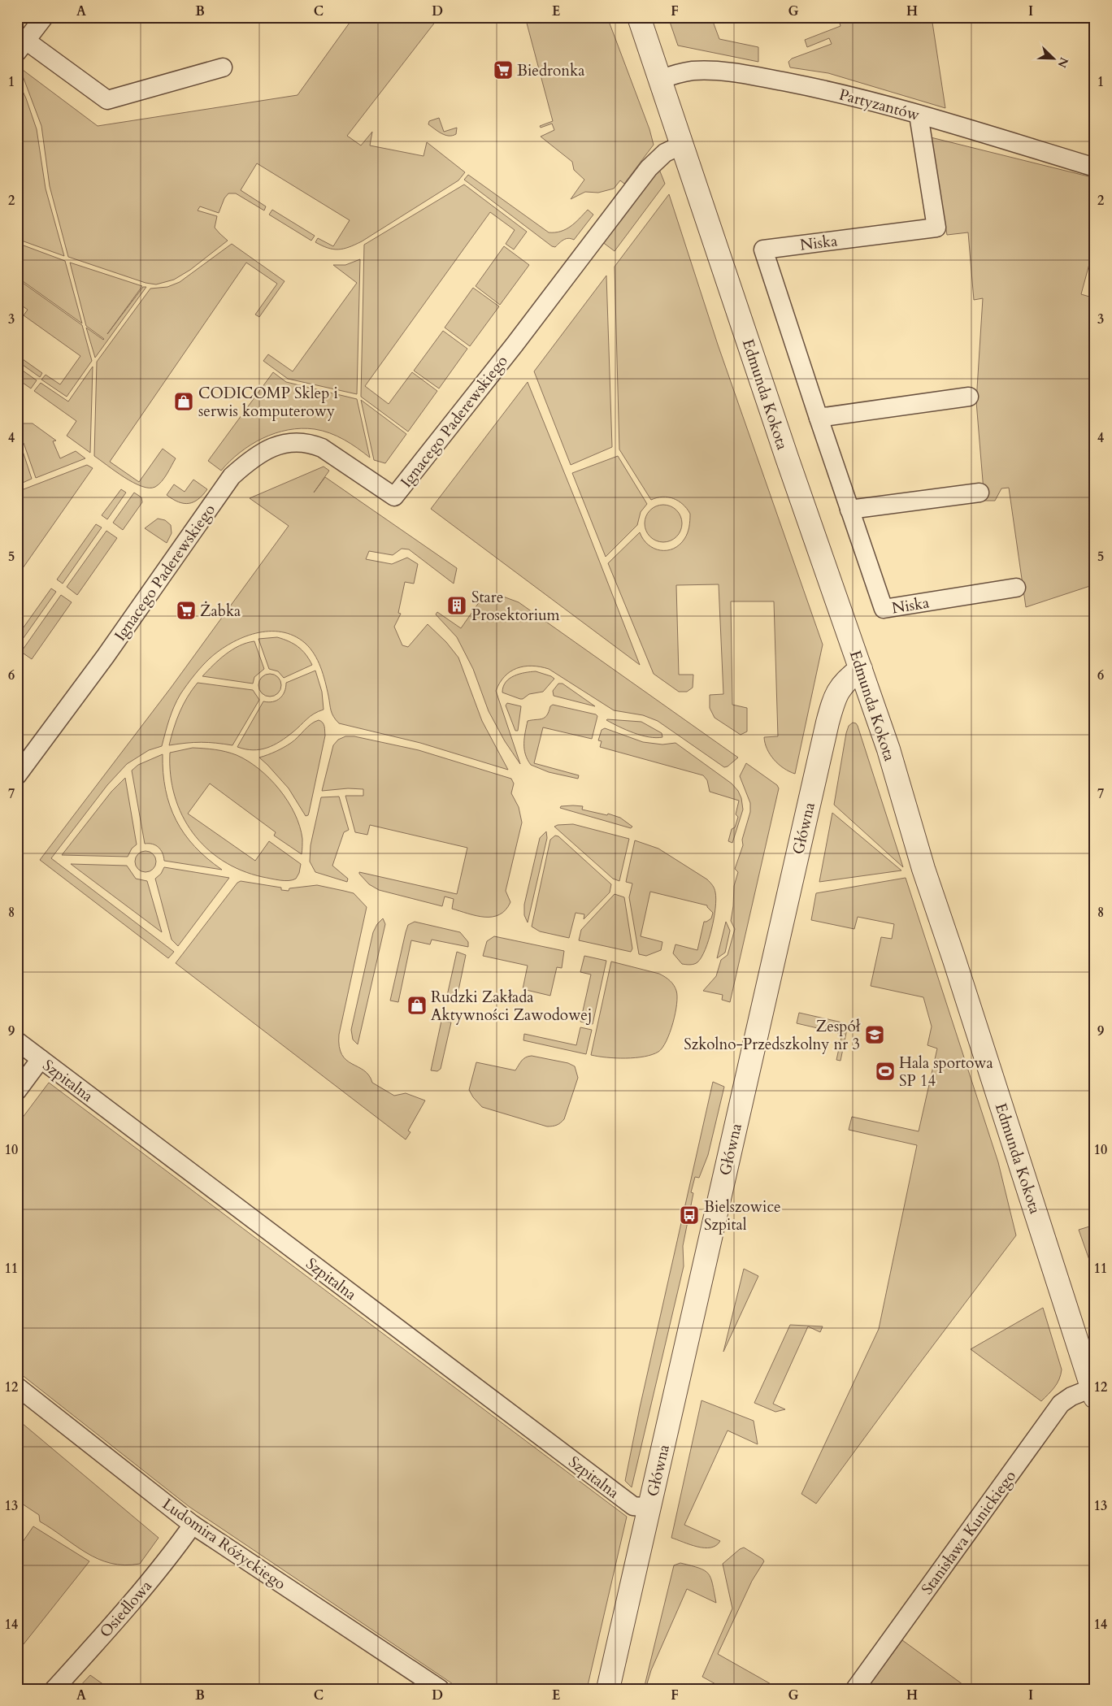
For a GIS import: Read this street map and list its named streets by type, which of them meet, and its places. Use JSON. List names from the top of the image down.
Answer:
{
  "streets": {
    "street": [
      "Partyzantów",
      "Niska",
      "Edmunda Kokota",
      "Ignacego Paderewskiego",
      "Główna",
      "Szpitalna",
      "Stanisława Kunickiego",
      "Ludomira Różyckiego",
      "Osiedlowa"
    ]
  },
  "crossings": [
    ["Partyzantów", "Niska"],
    ["Partyzantów", "Edmunda Kokota"],
    ["Edmunda Kokota", "Ignacego Paderewskiego"],
    ["Edmunda Kokota", "Główna"],
    ["Edmunda Kokota", "Stanisława Kunickiego"],
    ["Główna", "Szpitalna"],
    ["Ludomira Różyckiego", "Osiedlowa"]
  ],
  "places": {
    "supermarket": ["Biedronka", "Żabka"],
    "shop": ["CODICOMP Sklep i serwis komputerowy", "Rudzki Zakłada Aktywności Zawodowej"],
    "building": ["Stare Prosektorium"],
    "school or university": ["Zespół Szkolno-Przedszkolny nr 3"],
    "sports": ["Hala sportowa SP 14"],
    "bus stop": ["Bielszowice Szpital"]
  },
  "north": "bottom right",
  "grid": {
    "columns": [
      "A",
      "B",
      "C",
      "D",
      "E",
      "F",
      "G",
      "H",
      "I"
    ],
    "rows": [
      "1",
      "2",
      "3",
      "4",
      "5",
      "6",
      "7",
      "8",
      "9",
      "10",
      "11",
      "12",
      "13",
      "14"
    ]
  }
}
